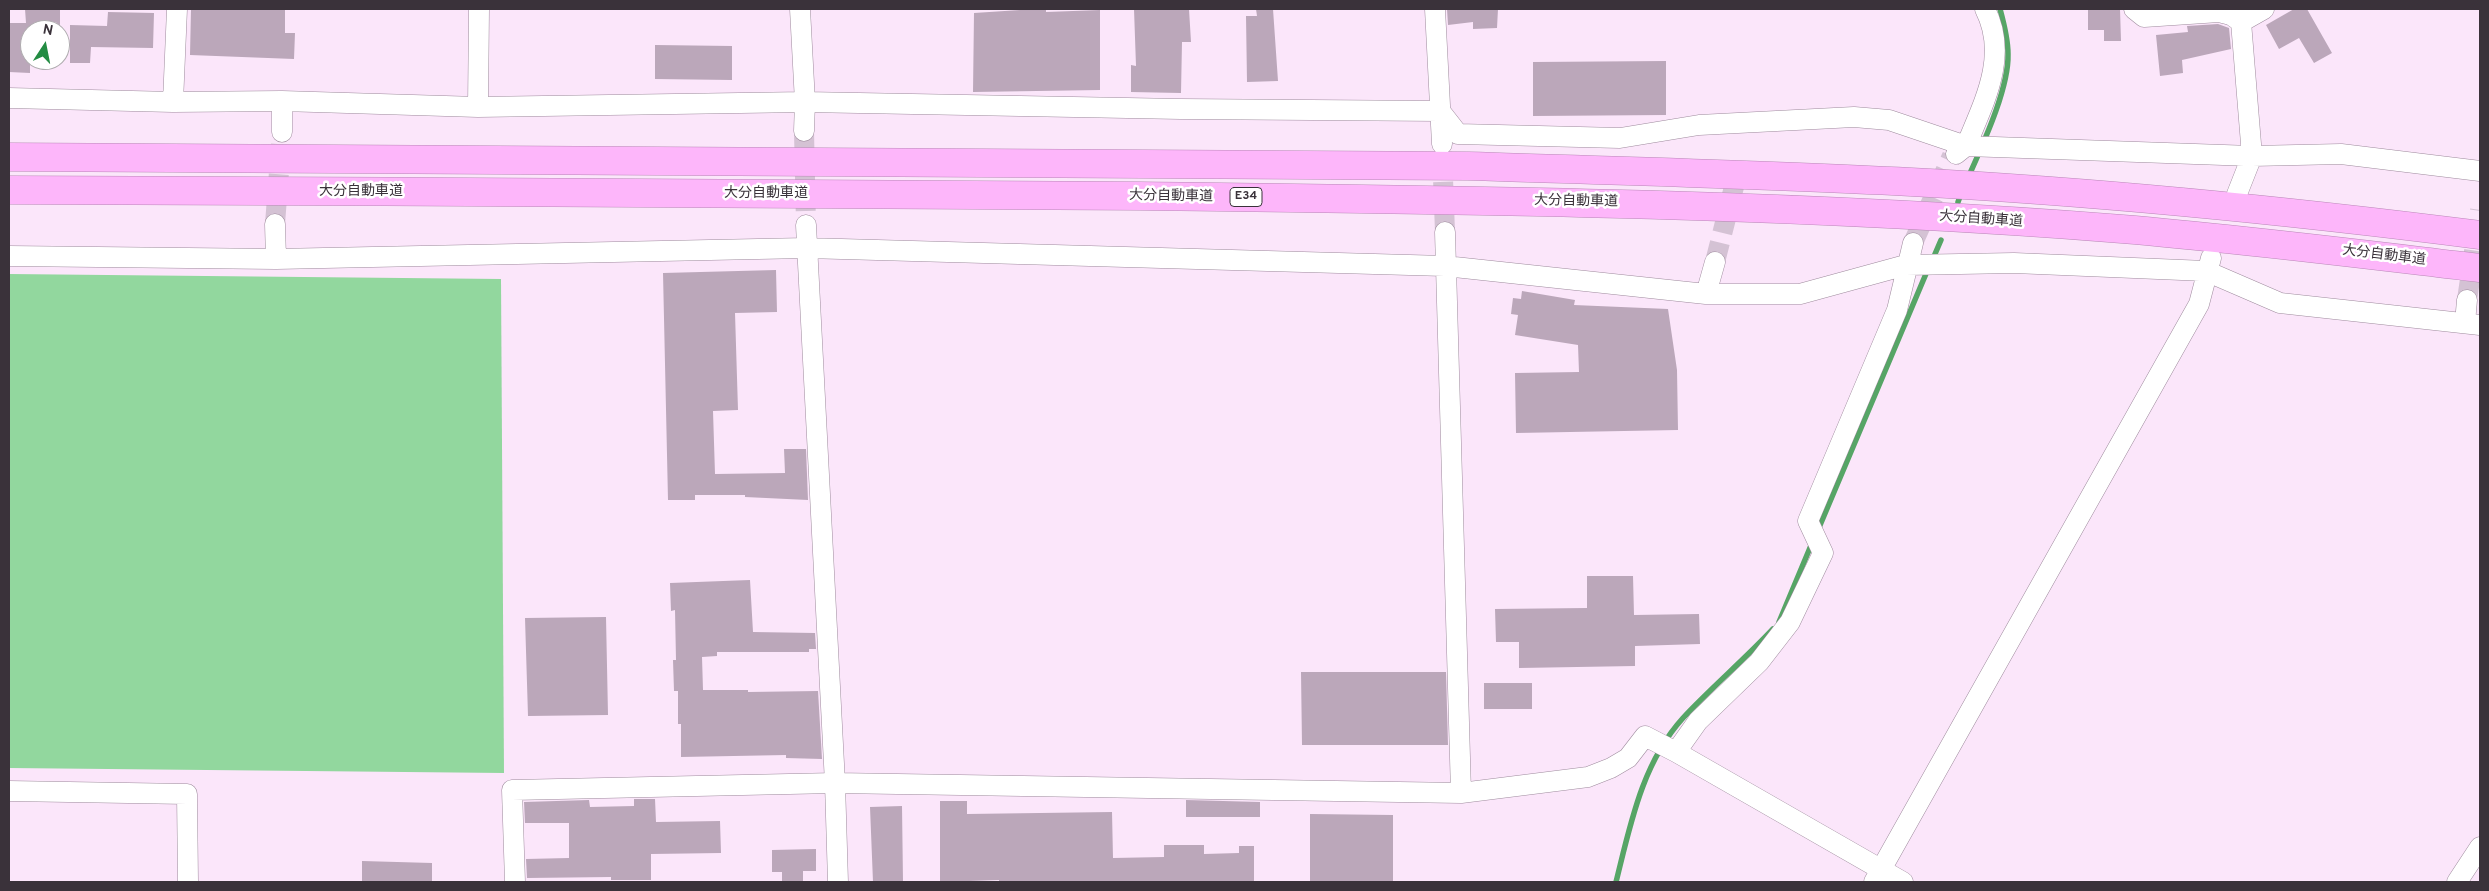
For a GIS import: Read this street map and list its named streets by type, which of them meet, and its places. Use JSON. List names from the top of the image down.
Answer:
{
  "streets": {
    "highway": ["大分自動車道", "E34"]
  },
  "north": "top"
}
